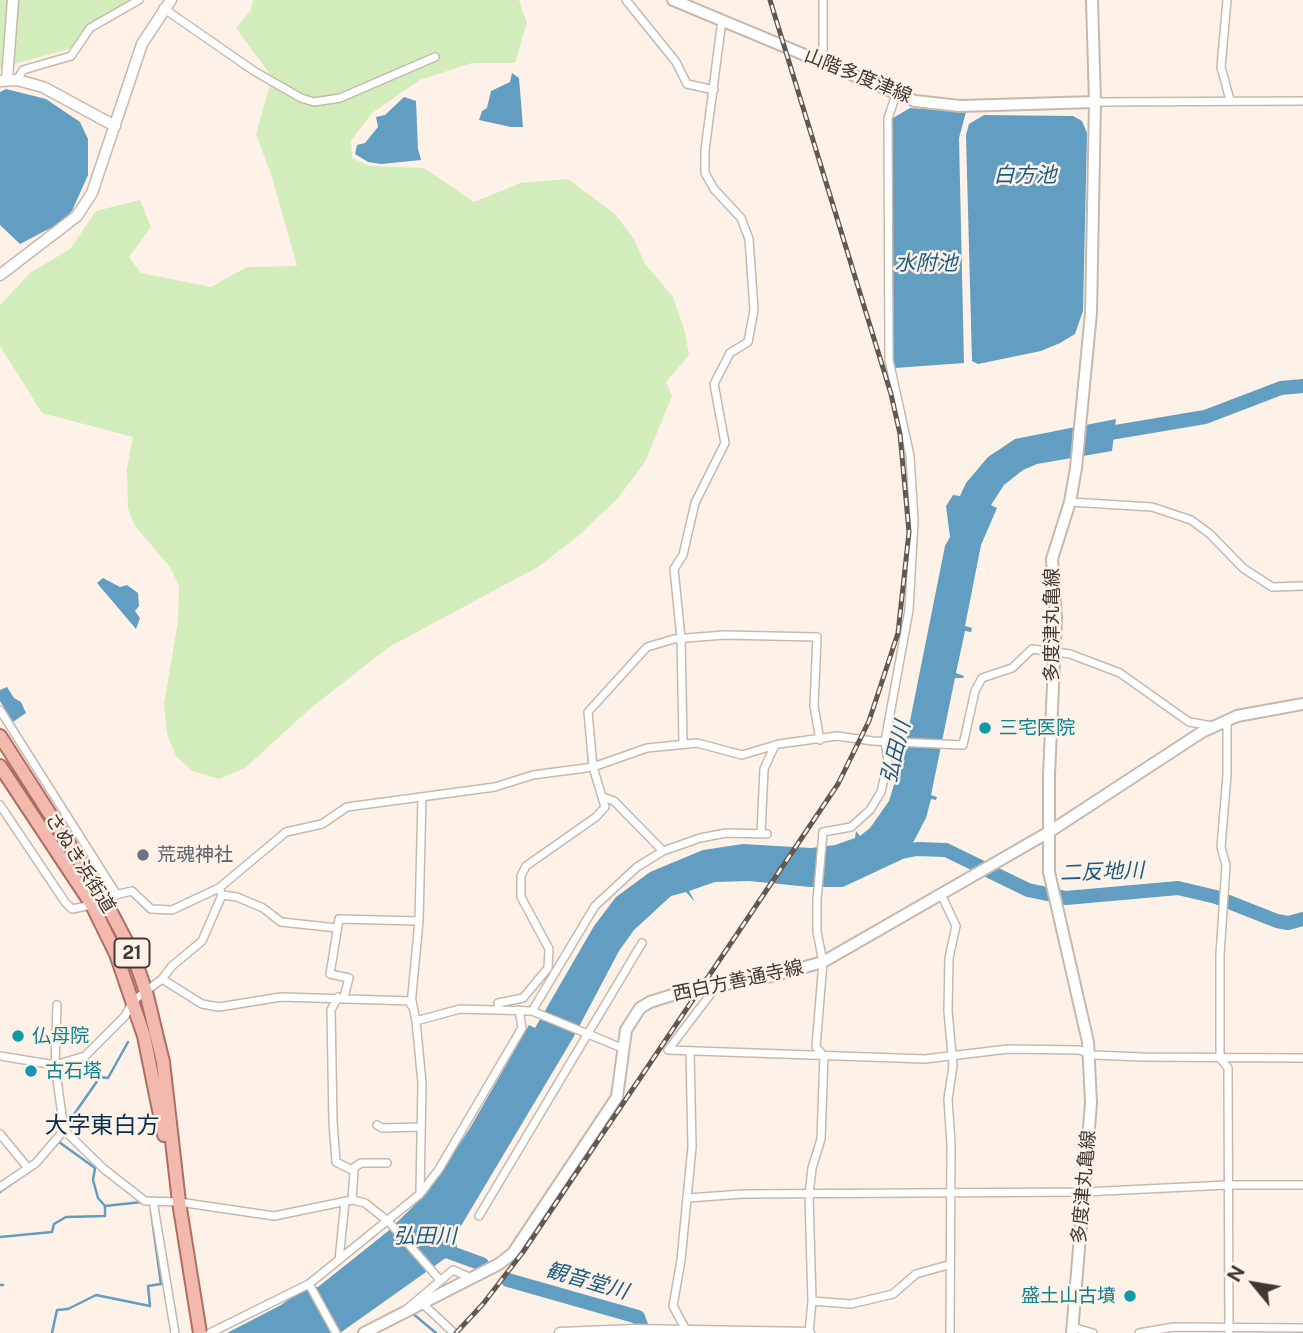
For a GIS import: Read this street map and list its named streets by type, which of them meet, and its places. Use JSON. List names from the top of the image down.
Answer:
{
  "streets": {
    "main road": [
      "山階多度津線",
      "多度津丸亀線",
      "さぬき浜街道",
      "21",
      "西白方善通寺線"
    ]
  },
  "crossings": [
    ["山階多度津線", "多度津丸亀線"],
    ["多度津丸亀線", "西白方善通寺線"],
    ["さぬき浜街道", "21"]
  ],
  "districts": ["大字東白方"],
  "water": [
    "白方池",
    "水附池",
    "弘田川",
    "二反地川",
    "観音堂川"
  ],
  "places": [
    "三宅医院",
    "荒魂神社",
    "仏母院",
    "古石塔",
    "盛土山古墳"
  ],
  "north": "top left"
}
